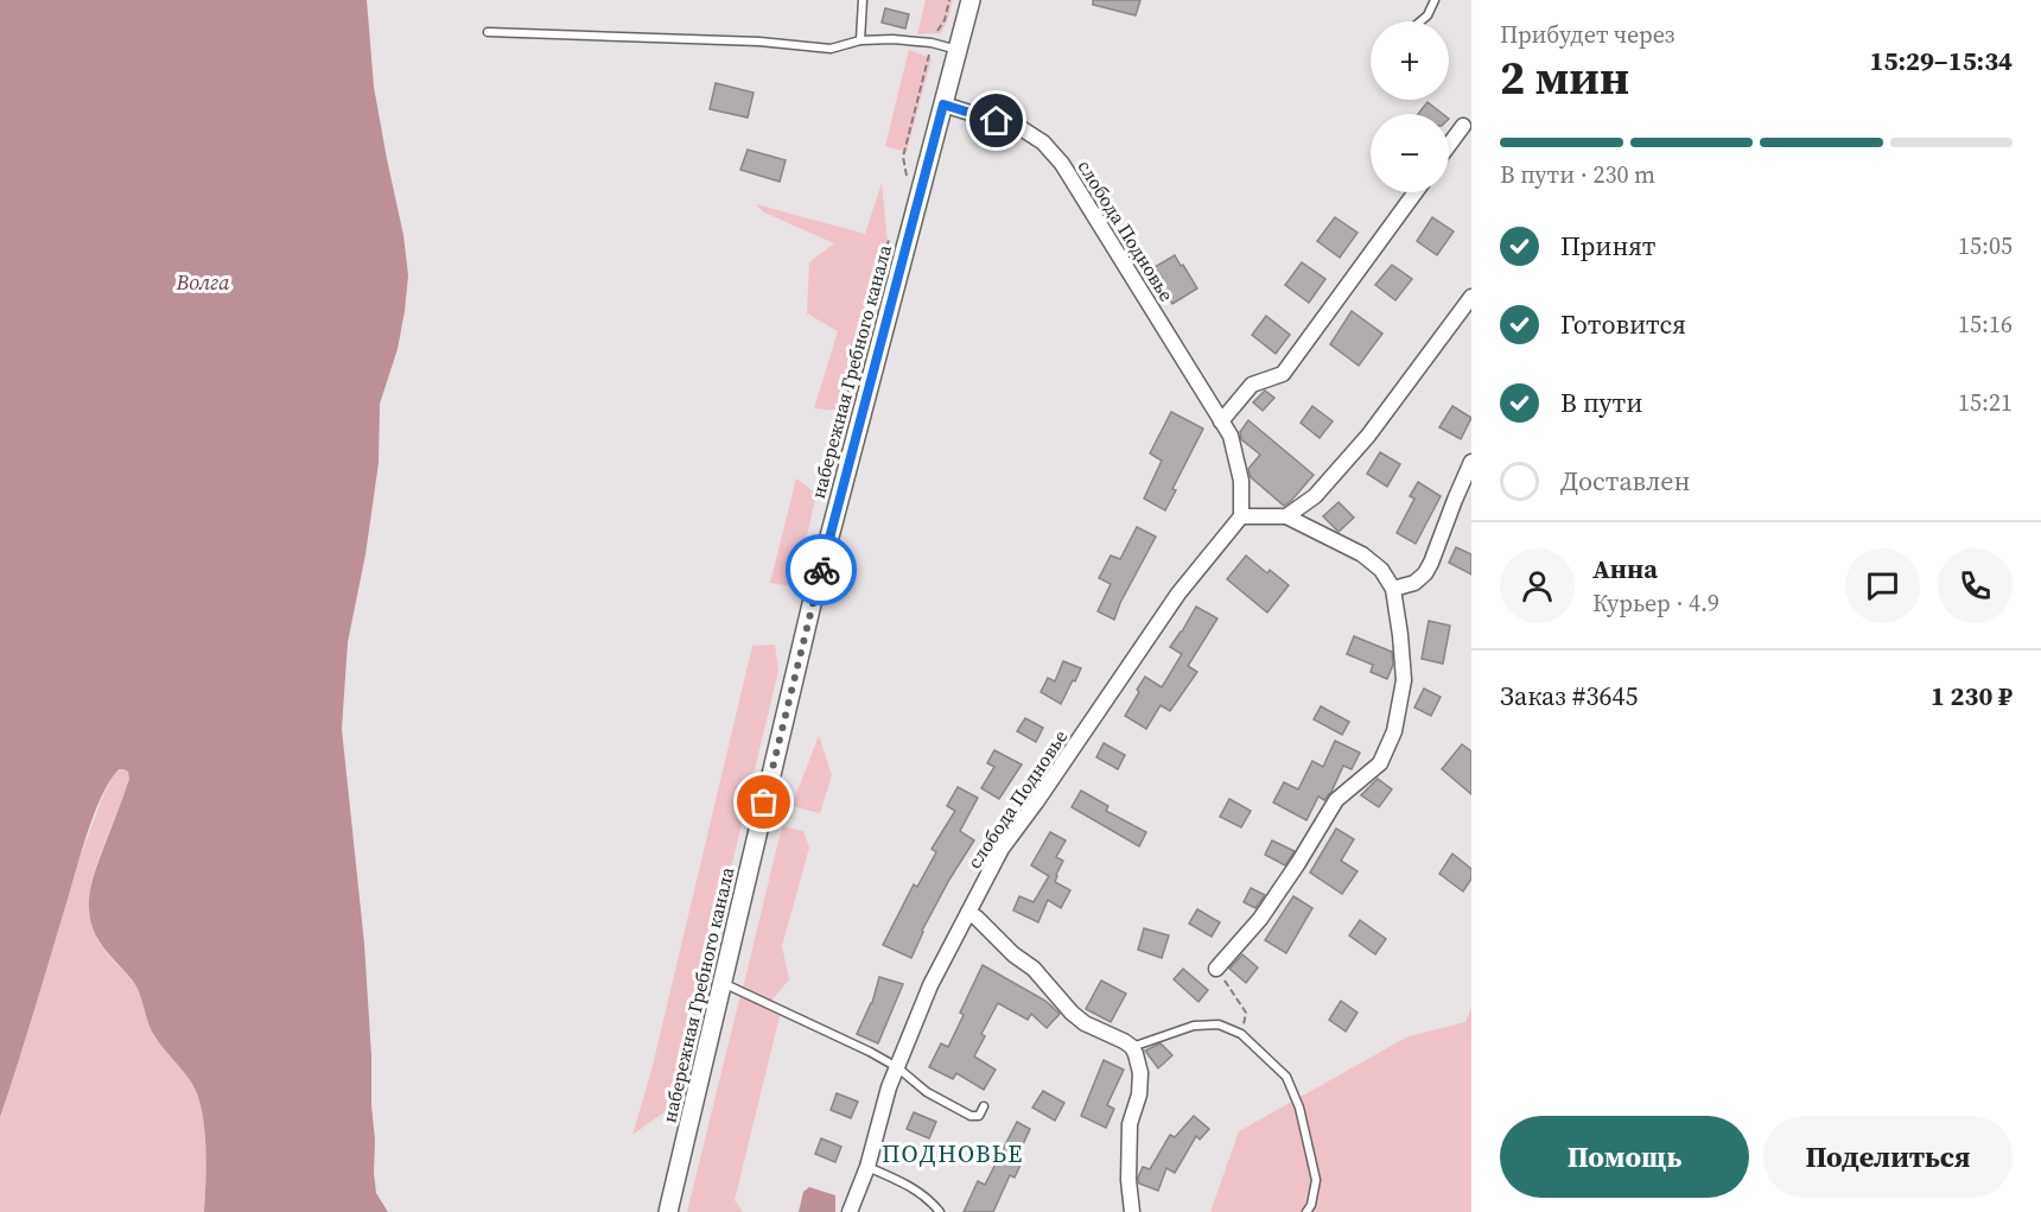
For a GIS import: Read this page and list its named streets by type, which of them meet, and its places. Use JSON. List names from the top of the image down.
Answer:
{
  "streets": {
    "street": ["слобода Подновье", "набережная Гребного канала"]
  },
  "crossings": [
    ["слобода Подновье", "набережная Гребного канала"]
  ],
  "districts": ["ПОДНОВЬЕ"],
  "water": ["Волга"],
  "page": {
    "heading": ["2 мин", "Прибудет через", "15:29–15:34"],
    "panel": [
      "Анна",
      "Курьер · 4.9",
      "Заказ #3645",
      "1 230 ₽"
    ],
    "map_buttons": ["+", "−"],
    "bar": "В пути · 230 m",
    "list": [
      ["Принят", "15:05"],
      ["Готовится", "15:16"],
      ["В пути", "15:21"],
      "Доставлен"
    ],
    "buttons": ["Помощь", "Поделиться"]
  }
}
